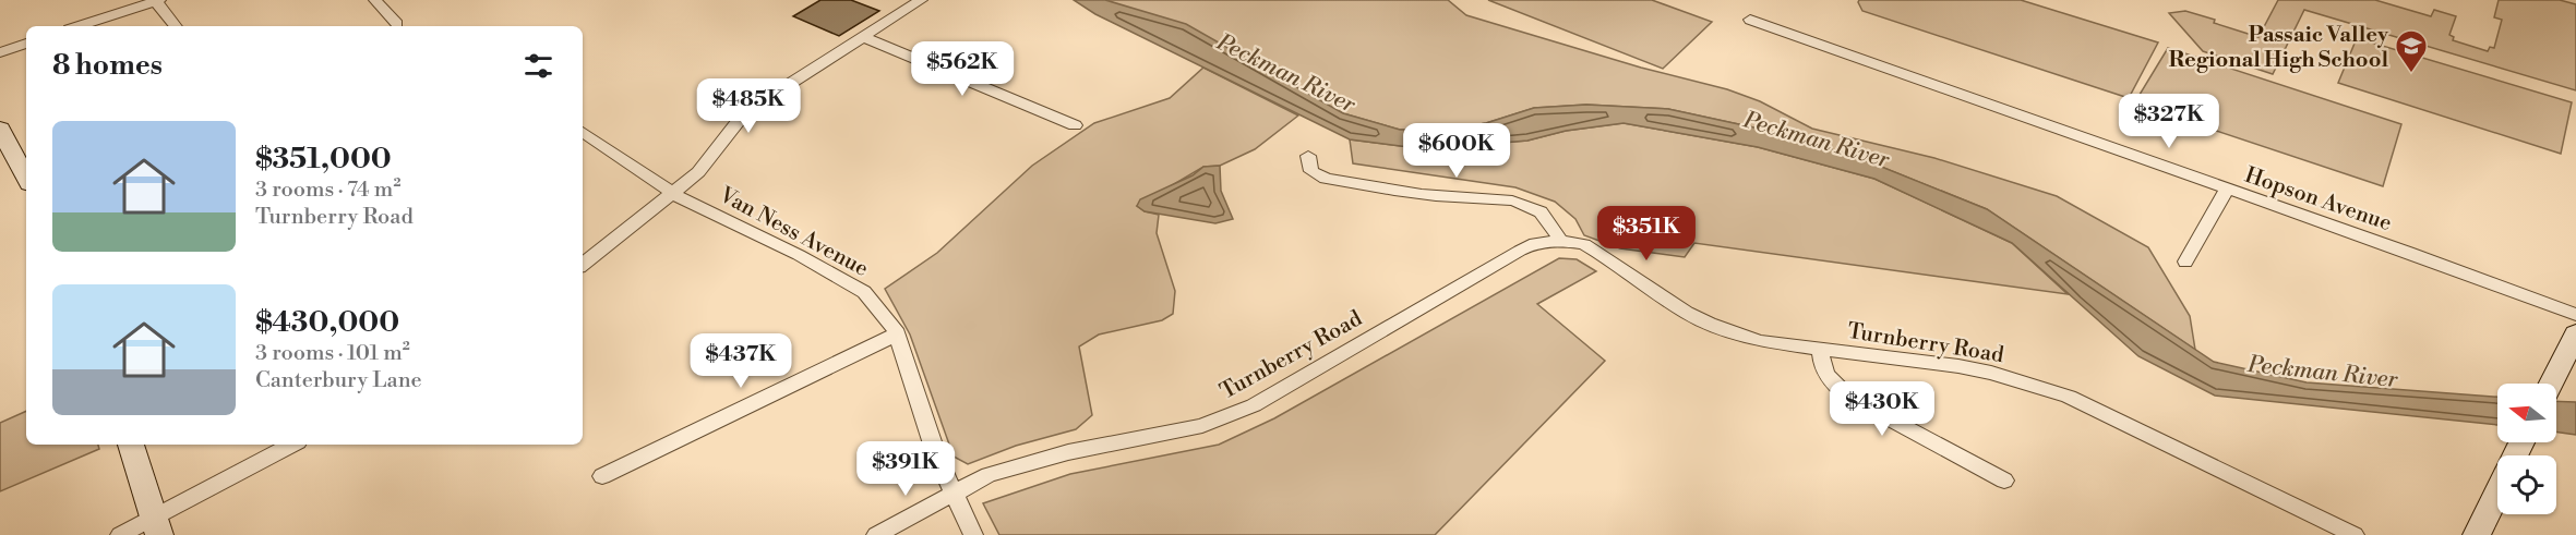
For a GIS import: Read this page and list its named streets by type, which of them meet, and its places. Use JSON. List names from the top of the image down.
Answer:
{
  "streets": {
    "street": ["Hopson Avenue", "Van Ness Avenue", "Turnberry Road"]
  },
  "crossings": [
    ["Van Ness Avenue", "Turnberry Road"]
  ],
  "water": ["Peckman River"],
  "places": {
    "school or university": ["Passaic Valley Regional High School"]
  },
  "north": "left",
  "page": {
    "heading": "8 homes",
    "price": [
      "$562K",
      "$485K",
      "$327K",
      "$600K",
      "$351K",
      "$437K",
      "$430K",
      "$391K"
    ],
    "list": [
      {
        "name": "$351,000",
        "note": "3 rooms · 74 m² · Turnberry Road"
      },
      {
        "name": "$430,000",
        "note": "3 rooms · 101 m² · Canterbury Lane"
      }
    ]
  }
}
